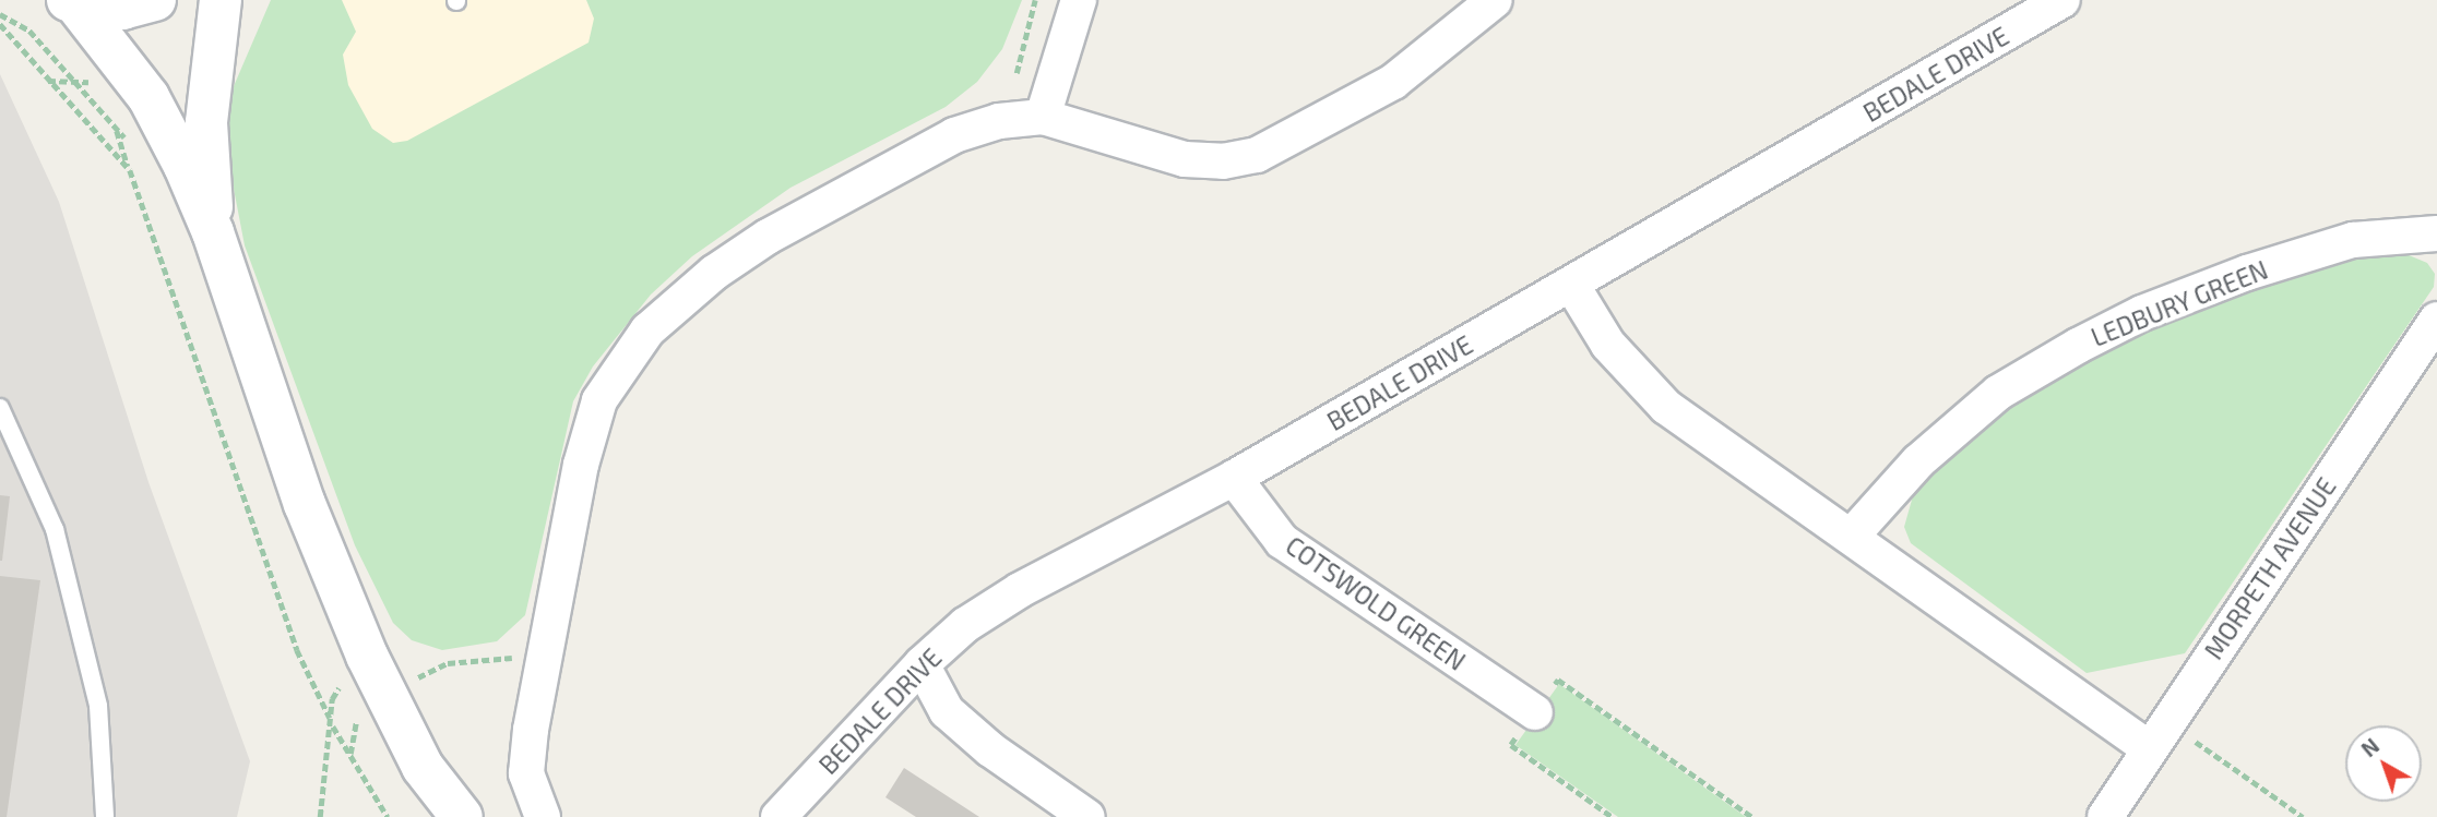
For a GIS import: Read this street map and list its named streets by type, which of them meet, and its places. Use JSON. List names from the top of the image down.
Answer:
{
  "streets": {
    "street": [
      "BEDALE DRIVE",
      "LEDBURY GREEN",
      "MORPETH AVENUE",
      "COTSWOLD GREEN"
    ]
  },
  "crossings": [
    ["BEDALE DRIVE", "COTSWOLD GREEN"]
  ],
  "north": "top left"
}
